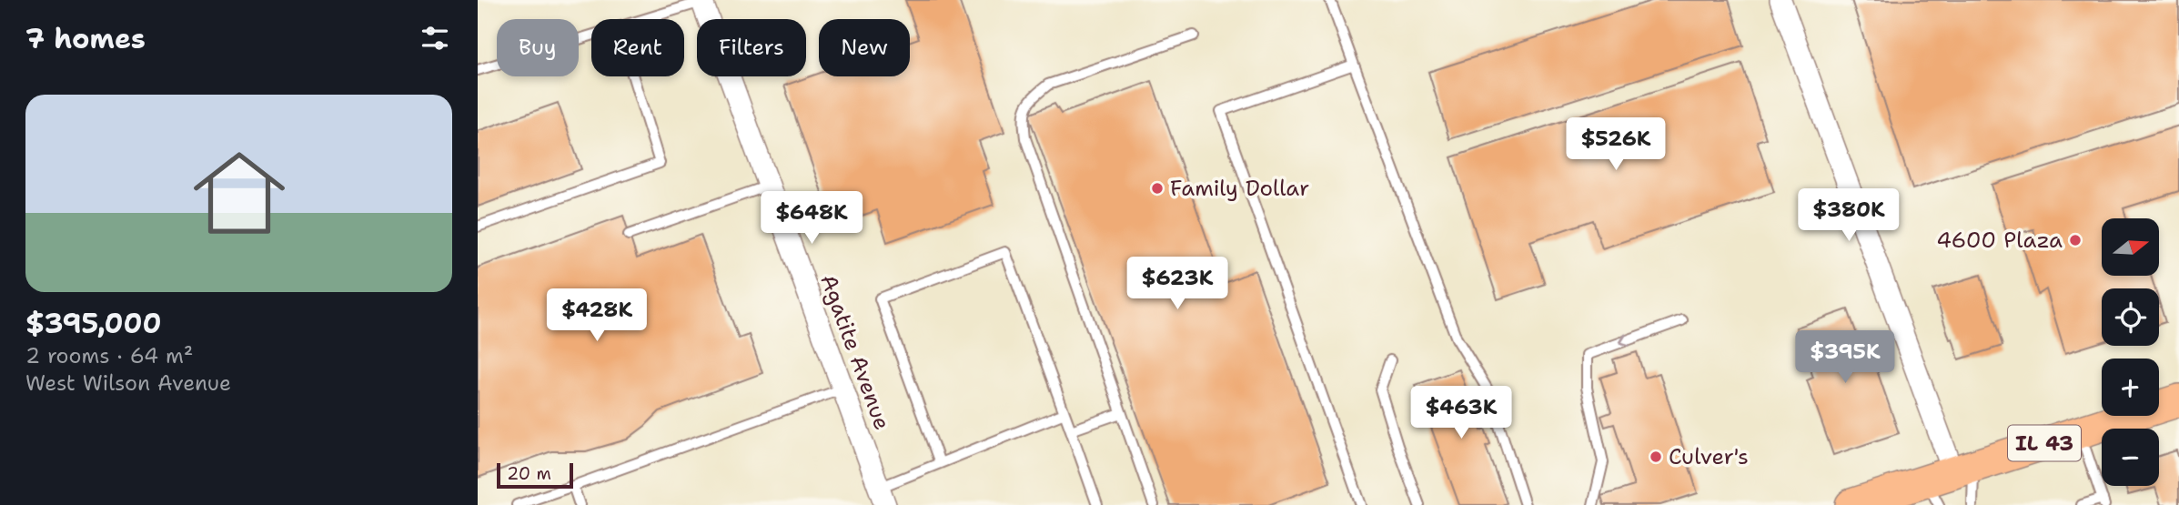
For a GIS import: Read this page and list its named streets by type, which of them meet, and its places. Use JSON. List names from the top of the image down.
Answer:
{
  "streets": {
    "main road": ["IL 43"],
    "street": ["Agatite Avenue"]
  },
  "places": ["Family Dollar", "4600 Plaza", "Culver's"],
  "scale_bar": "20 m",
  "north": "right",
  "page": {
    "heading": "7 homes",
    "chip": [
      "Buy",
      "Rent",
      "Filters",
      "New"
    ],
    "list": [
      {
        "name": "$395,000",
        "note": "2 rooms · 64 m² · West Wilson Avenue"
      }
    ],
    "price": [
      "$526K",
      "$380K",
      "$648K",
      "$623K",
      "$428K",
      "$395K",
      "$463K"
    ],
    "map_buttons": ["+", "−"],
    "scale": "20 m"
  }
}
